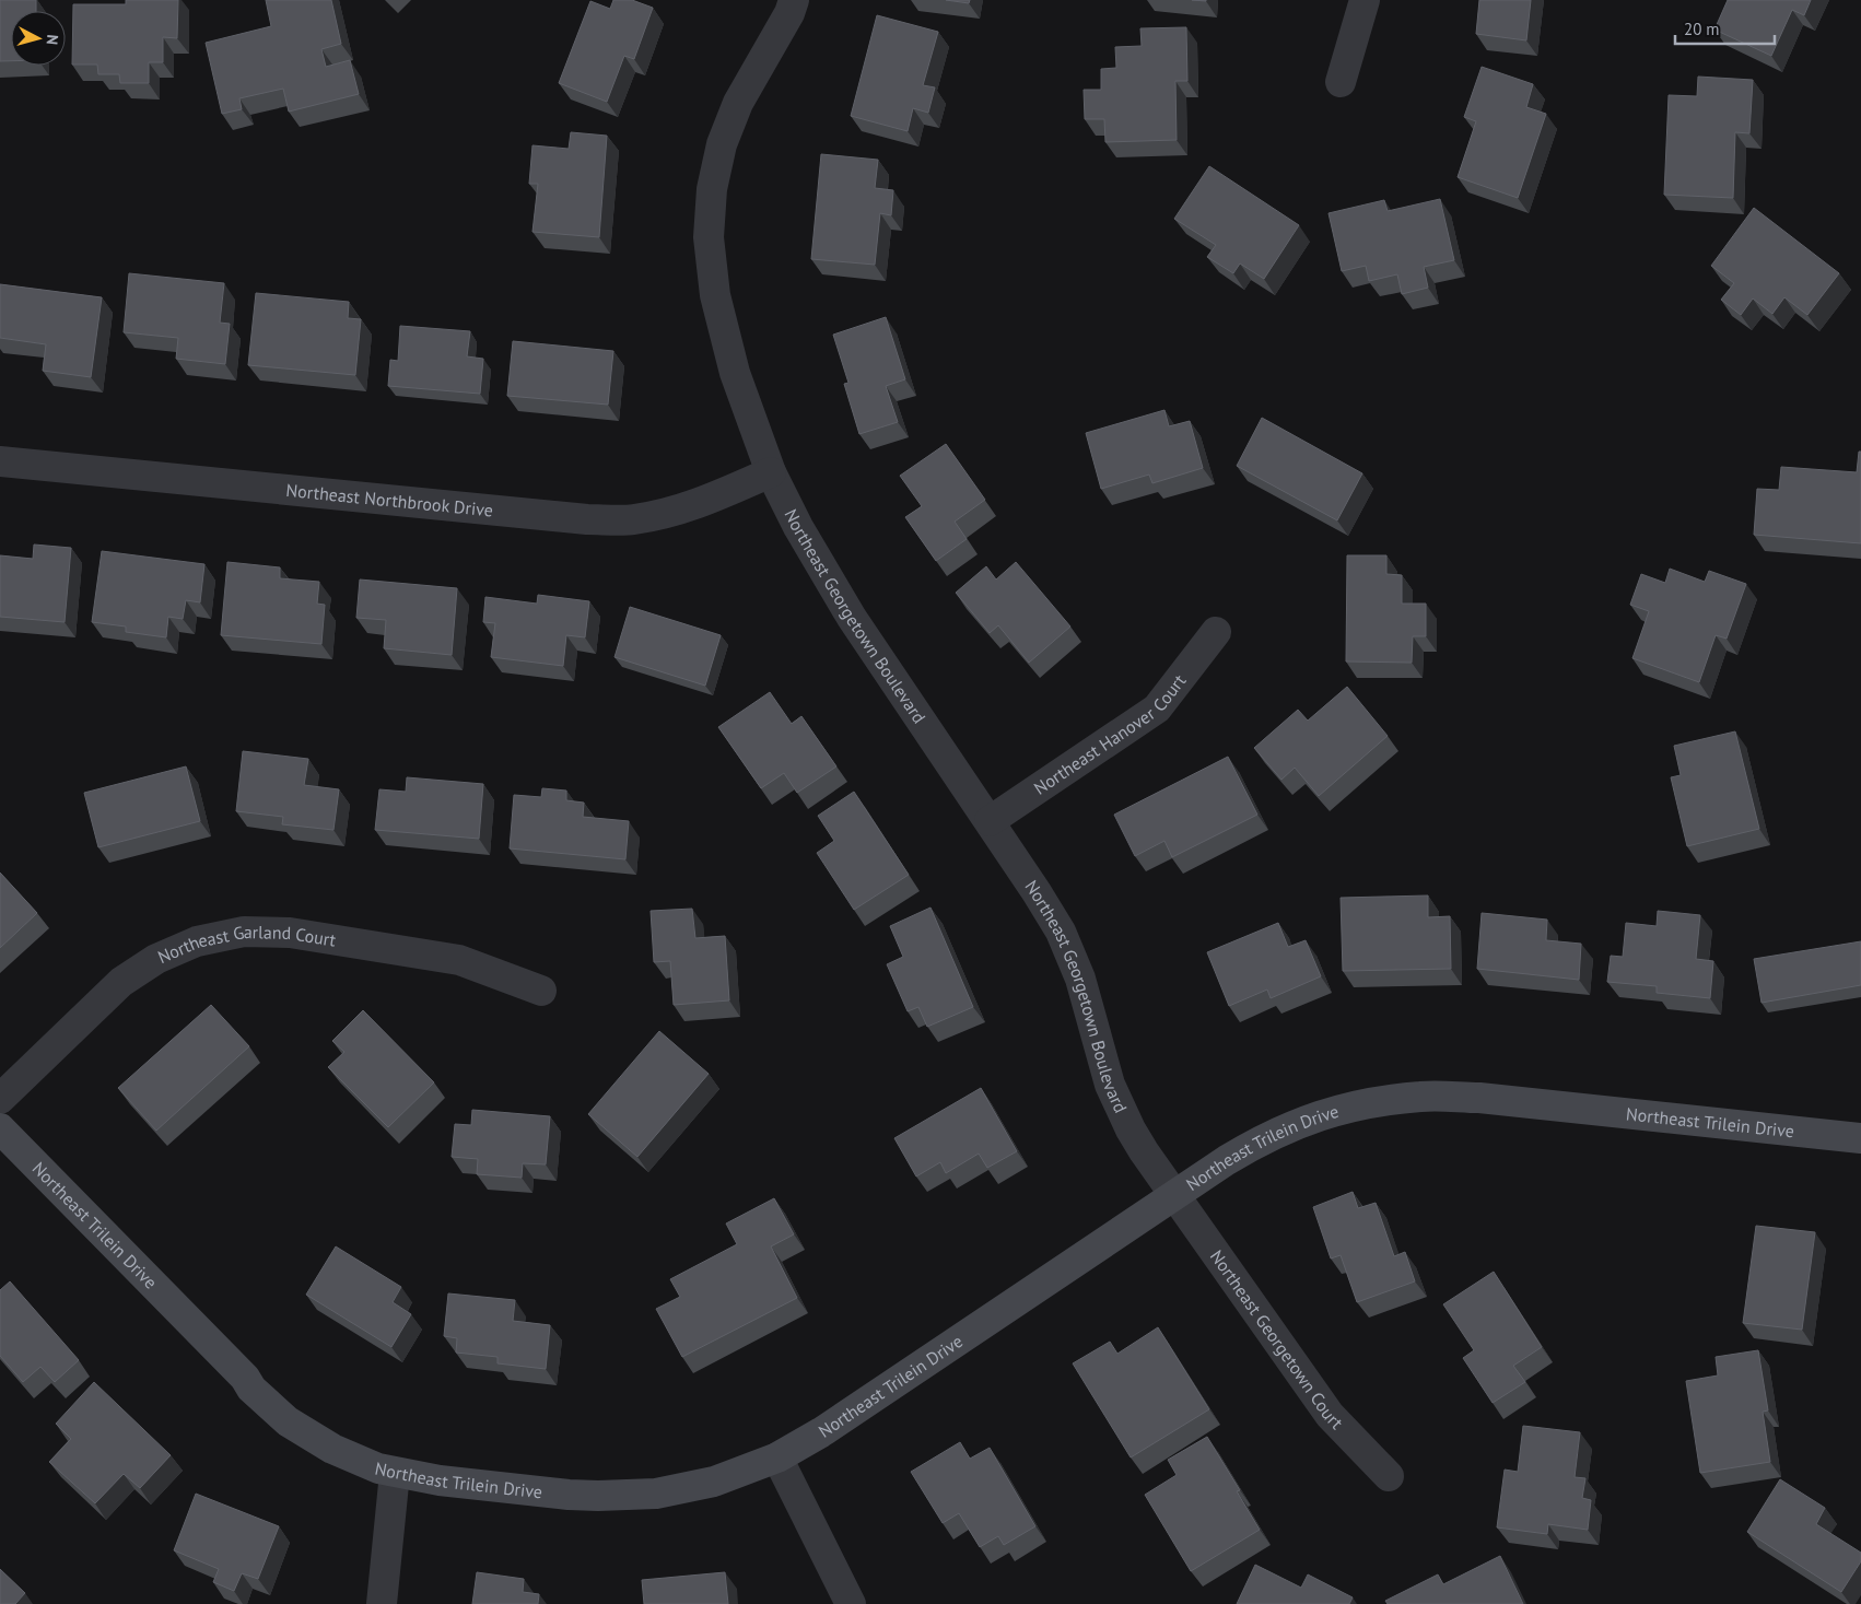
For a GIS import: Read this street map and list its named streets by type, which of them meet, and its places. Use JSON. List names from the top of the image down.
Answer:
{
  "streets": {
    "street": [
      "Northeast Northbrook Drive",
      "Northeast Georgetown Boulevard",
      "Northeast Hanover Court",
      "Northeast Garland Court",
      "Northeast Trilein Drive",
      "Northeast Georgetown Court"
    ]
  },
  "crossings": [
    ["Northeast Northbrook Drive", "Northeast Georgetown Boulevard"],
    ["Northeast Georgetown Boulevard", "Northeast Hanover Court"],
    ["Northeast Georgetown Boulevard", "Northeast Trilein Drive"],
    ["Northeast Georgetown Boulevard", "Northeast Georgetown Court"],
    ["Northeast Trilein Drive", "Northeast Georgetown Court"]
  ],
  "scale_bar": "20 m",
  "north": "right"
}
